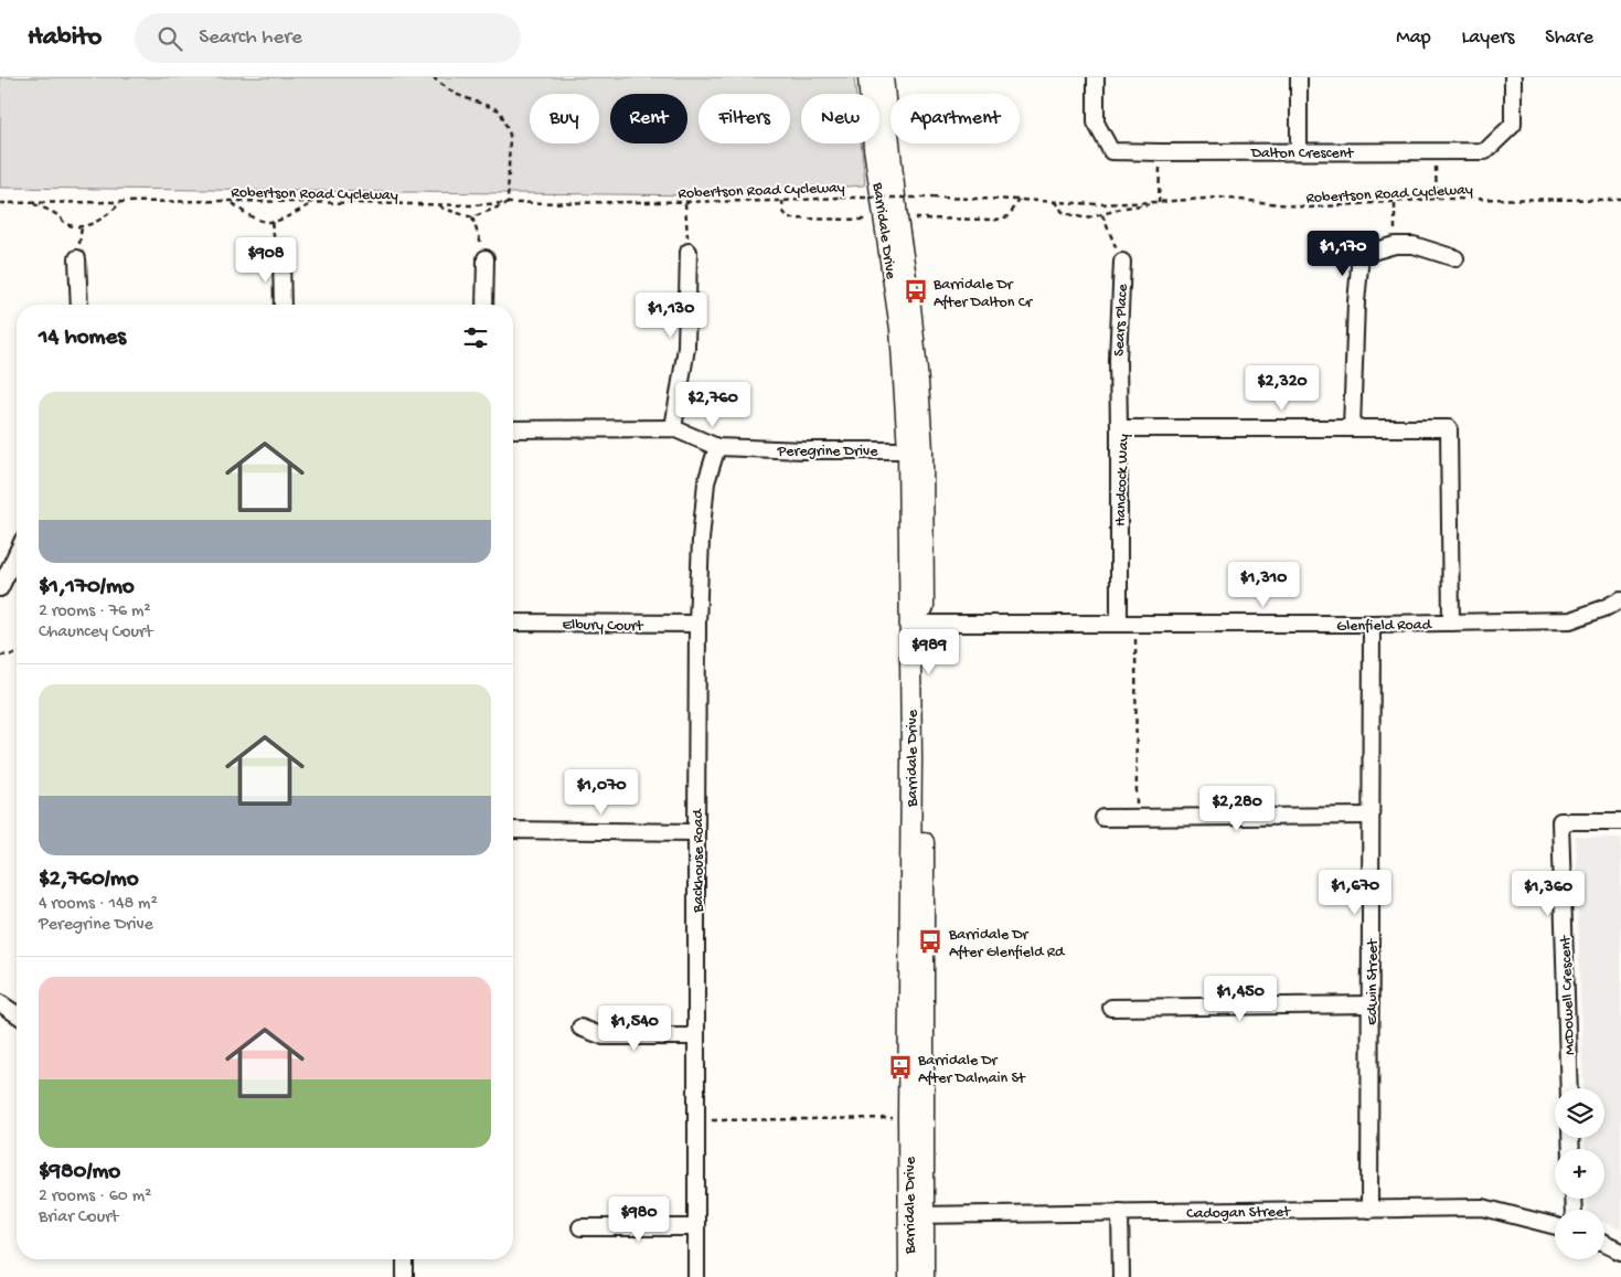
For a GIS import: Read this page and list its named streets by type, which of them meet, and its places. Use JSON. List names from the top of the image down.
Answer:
{
  "streets": {
    "street": [
      "Dalton Crescent",
      "Barridale Drive",
      "Sears Place",
      "Peregrine Drive",
      "Handcock Way",
      "Elbury Court",
      "Glenfield Road",
      "Backhouse Road",
      "Edwin Street",
      "McDowell Crescent",
      "Cadogan Street"
    ],
    "path": ["Robertson Road Cycleway"]
  },
  "crossings": [
    ["Barridale Drive", "Peregrine Drive"],
    ["Barridale Drive", "Glenfield Road"],
    ["Barridale Drive", "Cadogan Street"],
    ["Sears Place", "Handcock Way"],
    ["Peregrine Drive", "Backhouse Road"],
    ["Handcock Way", "Glenfield Road"],
    ["Elbury Court", "Backhouse Road"],
    ["Glenfield Road", "Edwin Street"],
    ["Edwin Street", "Cadogan Street"]
  ],
  "places": {
    "bus stop": ["Barridale Dr After Dalton Cr", "Barridale Dr After Glenfield Rd", "Barridale Dr After Dalmain St"]
  },
  "page": {
    "header": "Habito",
    "search": "Search here",
    "nav": ["Map", "Layers", "Share"],
    "chip": [
      "Buy",
      "Rent",
      "Filters",
      "New",
      "Apartment"
    ],
    "price": [
      "$1,170",
      "$908",
      "$1,130",
      "$2,320",
      "$2,760",
      "$1,310",
      "$989",
      "$1,070",
      "$2,280",
      "$1,670",
      "$1,360",
      "$1,450",
      "$1,540",
      "$980"
    ],
    "heading": "14 homes",
    "list": [
      {
        "name": "$1,170/mo",
        "note": "2 rooms · 76 m² · Chauncey Court"
      },
      {
        "name": "$2,760/mo",
        "note": "4 rooms · 148 m² · Peregrine Drive"
      },
      {
        "name": "$980/mo",
        "note": "2 rooms · 60 m² · Briar Court"
      }
    ],
    "map_buttons": ["+", "−"]
  }
}
